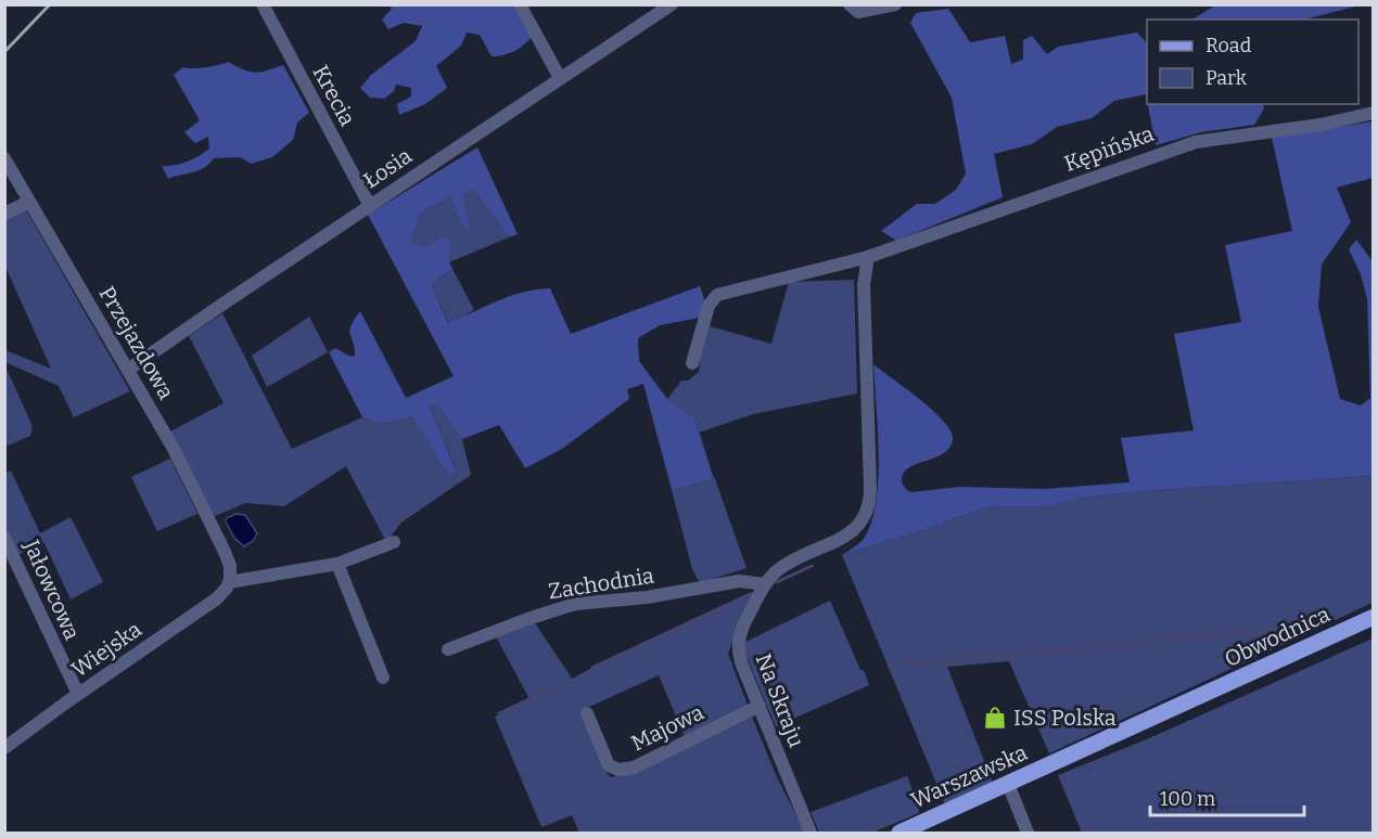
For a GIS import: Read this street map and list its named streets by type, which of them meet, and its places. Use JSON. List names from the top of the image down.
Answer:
{
  "streets": {
    "main road": ["Obwodnica", "Warszawska"],
    "street": [
      "Krecia",
      "Kępińska",
      "Łosia",
      "Przejazdowa",
      "Zachodnia",
      "Jałowcowa",
      "Wiejska",
      "Na Skraju",
      "Majowa"
    ]
  },
  "crossings": [
    ["Krecia", "Łosia"],
    ["Łosia", "Przejazdowa"],
    ["Przejazdowa", "Wiejska"],
    ["Zachodnia", "Na Skraju"],
    ["Jałowcowa", "Wiejska"],
    ["Obwodnica", "Warszawska"],
    ["Na Skraju", "Majowa"]
  ],
  "places": {
    "shop": ["ISS Polska"]
  },
  "legend": ["Road", "Park"],
  "scale_bar": "100 m"
}
